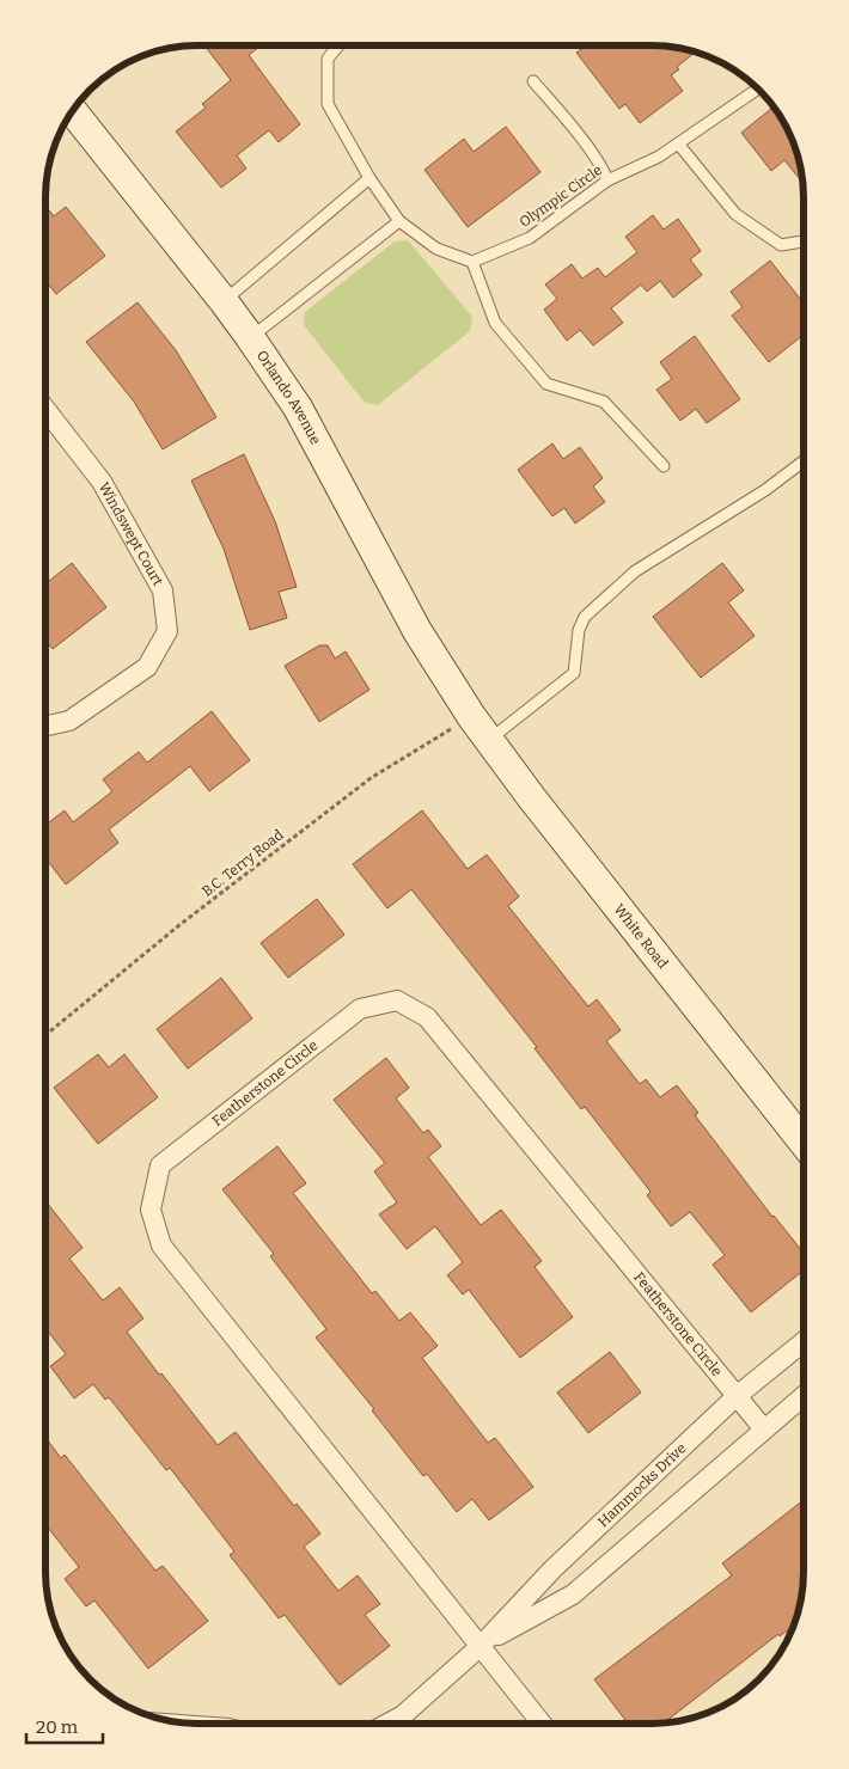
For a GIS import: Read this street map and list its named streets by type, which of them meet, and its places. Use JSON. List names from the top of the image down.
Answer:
{
  "streets": {
    "street": [
      "Orlando Avenue",
      "Windswept Court",
      "White Road",
      "Featherstone Circle",
      "Hammocks Drive"
    ],
    "lane": ["Olympic Circle"],
    "path": ["B.C. Terry Road"]
  },
  "crossings": [
    ["Orlando Avenue", "B.C. Terry Road"],
    ["Orlando Avenue", "White Road"],
    ["B.C. Terry Road", "White Road"],
    ["Featherstone Circle", "Hammocks Drive"]
  ],
  "scale_bar": "20 m"
}
